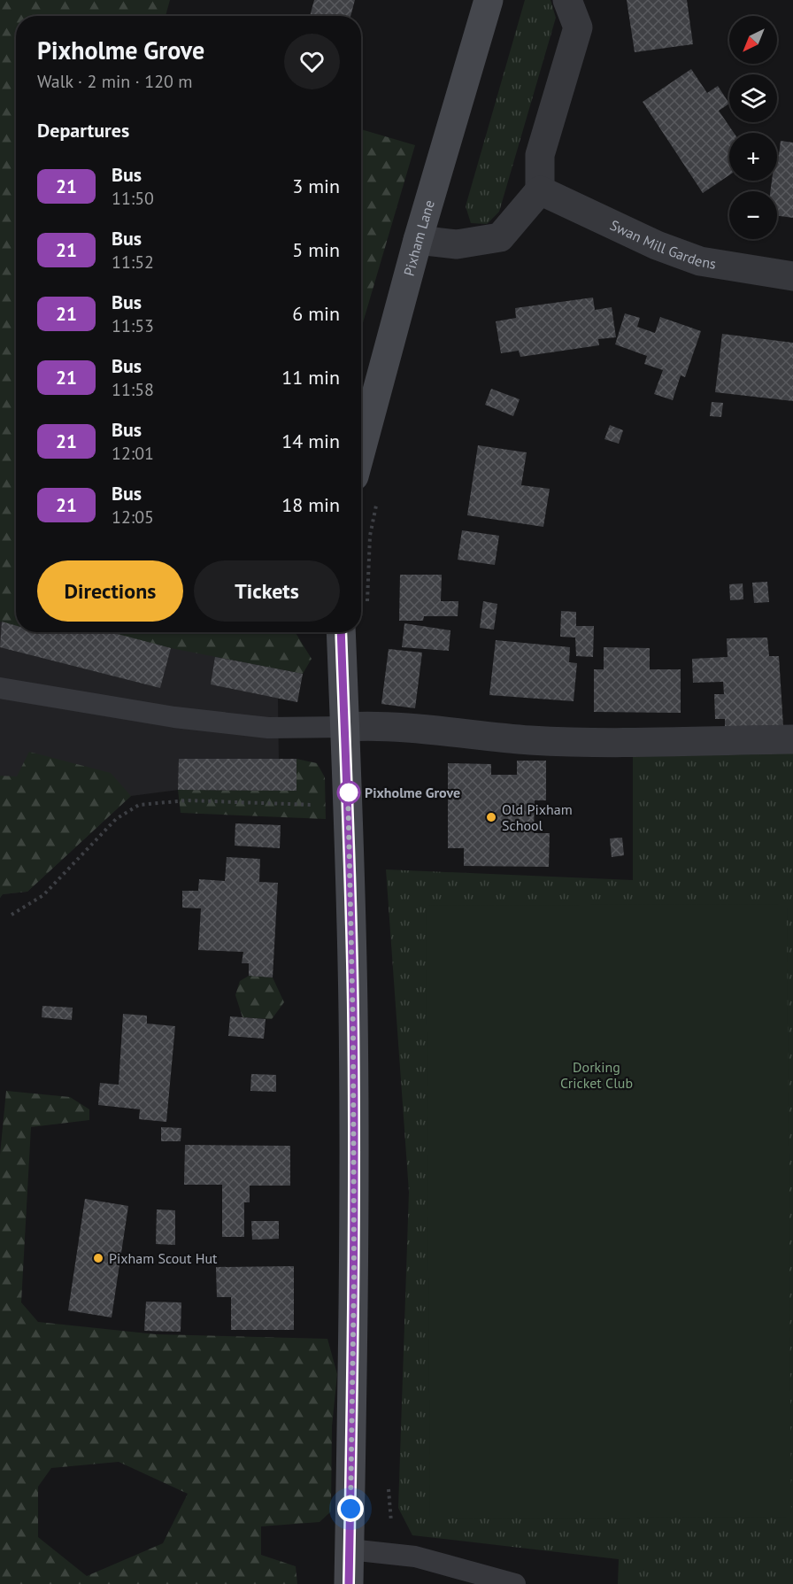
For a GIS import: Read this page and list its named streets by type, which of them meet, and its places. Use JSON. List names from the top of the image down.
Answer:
{
  "streets": {
    "main road": ["Pixham Lane"],
    "street": ["Swan Mill Gardens"]
  },
  "parks": ["Dorking Cricket Club"],
  "places": ["Pixholme Grove", "Old Pixham School", "Pixham Scout Hut"],
  "lines": ["bus line 21"],
  "north": "bottom left",
  "page": {
    "map_buttons": ["+", "−"],
    "heading": [
      ["Pixholme Grove", "Walk · 2 min · 120 m"],
      "Departures"
    ],
    "list": [
      {
        "mark": "21",
        "name": "Bus",
        "note": "11:50",
        "value": "3 min"
      },
      {
        "mark": "21",
        "name": "Bus",
        "note": "11:52",
        "value": "5 min"
      },
      {
        "mark": "21",
        "name": "Bus",
        "note": "11:53",
        "value": "6 min"
      },
      {
        "mark": "21",
        "name": "Bus",
        "note": "11:58",
        "value": "11 min"
      },
      {
        "mark": "21",
        "name": "Bus",
        "note": "12:01",
        "value": "14 min"
      },
      {
        "mark": "21",
        "name": "Bus",
        "note": "12:05",
        "value": "18 min"
      }
    ],
    "buttons": ["Directions", "Tickets"]
  }
}
